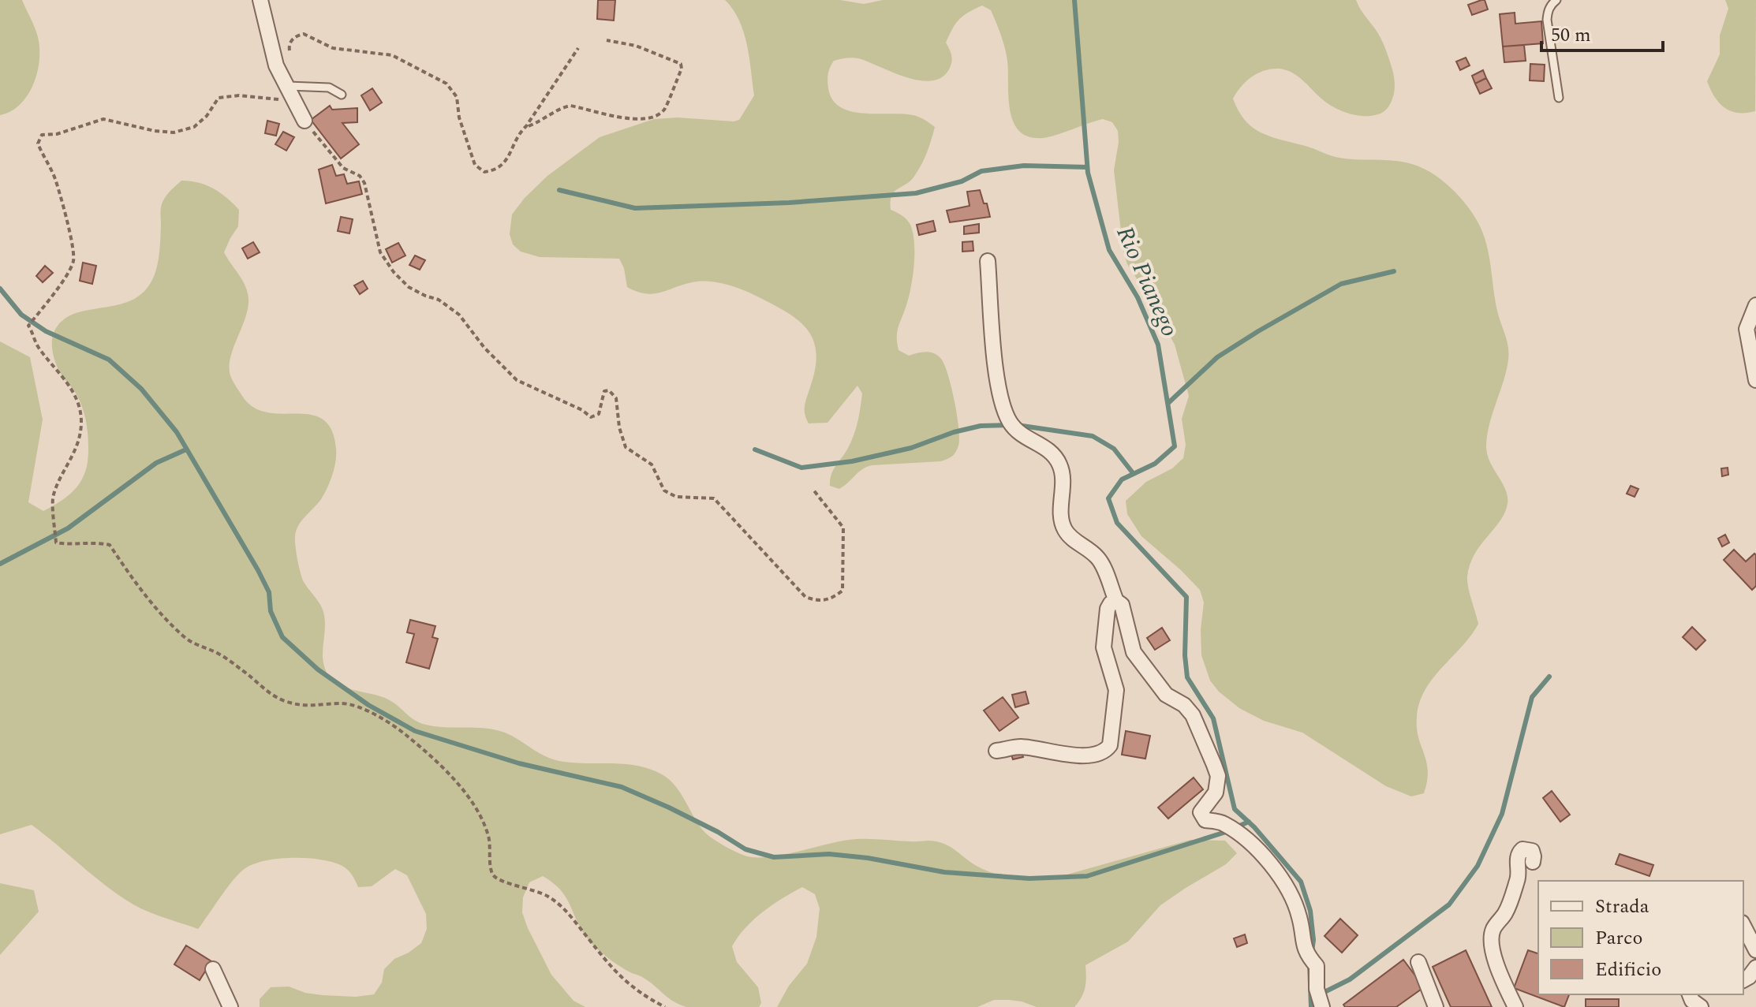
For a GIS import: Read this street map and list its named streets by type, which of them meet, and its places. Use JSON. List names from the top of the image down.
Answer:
{
  "water": ["Rio Pianego"],
  "legend": ["Strada", "Parco", "Edificio"],
  "scale_bar": "50 m"
}
